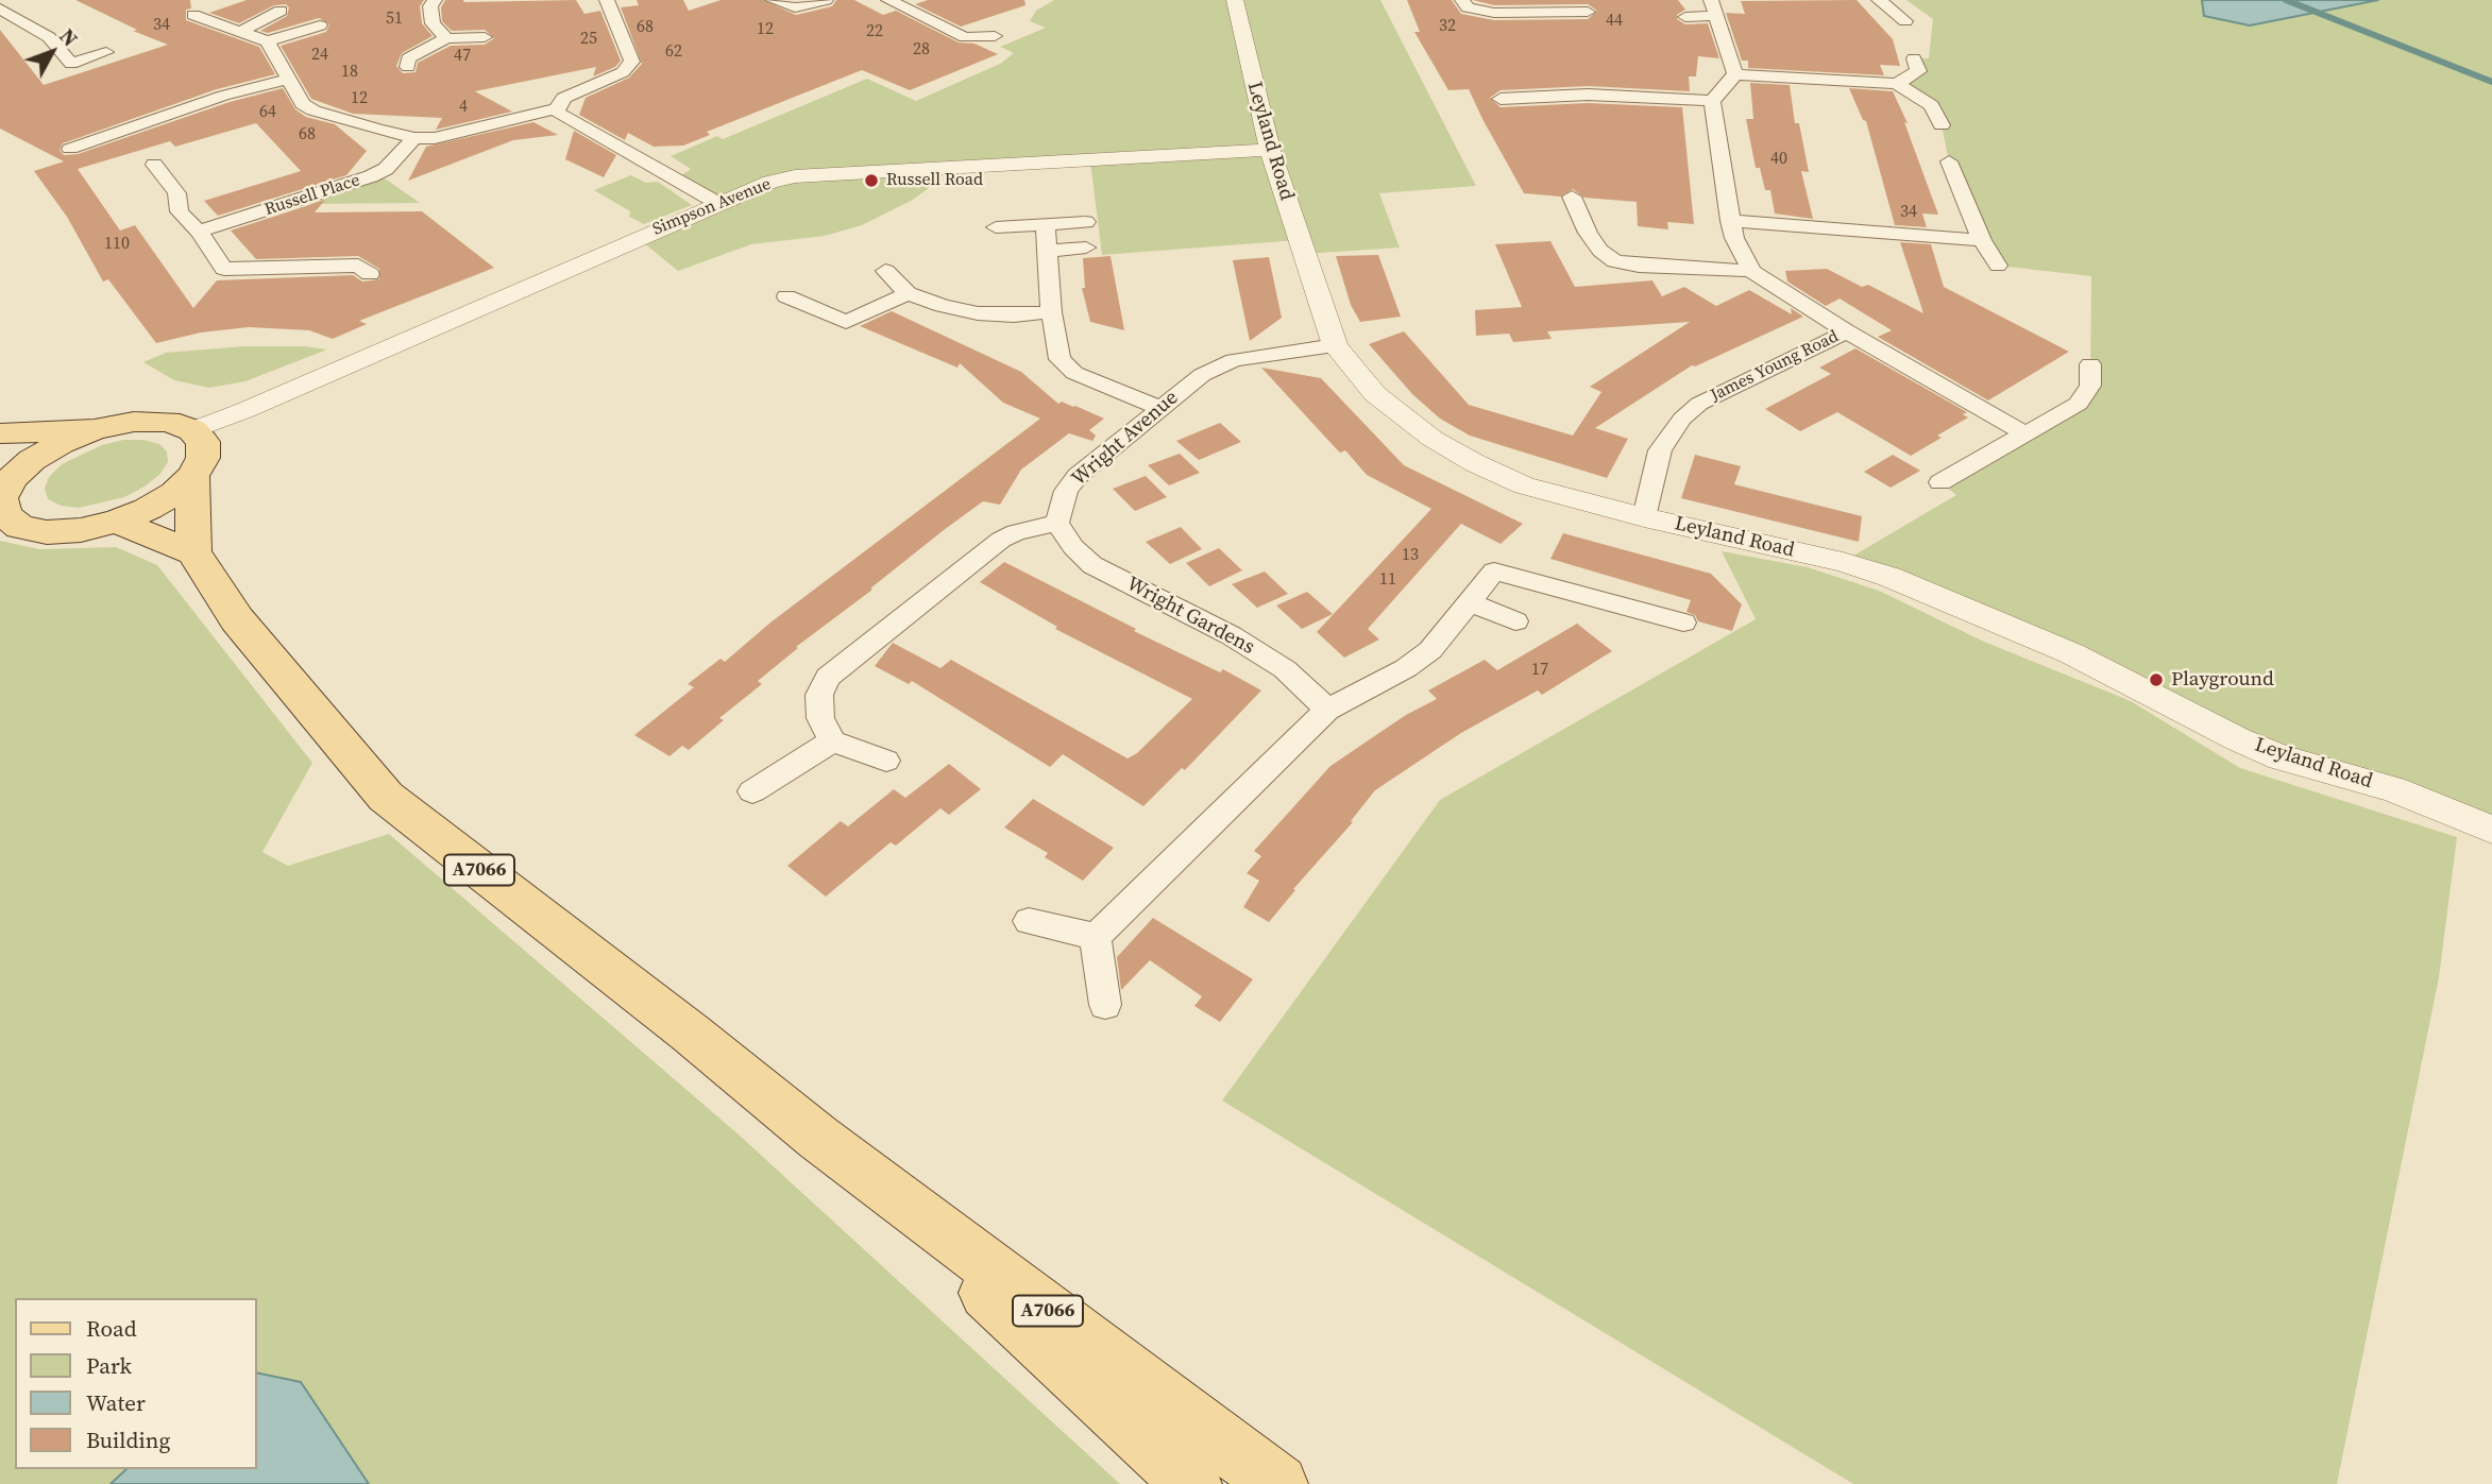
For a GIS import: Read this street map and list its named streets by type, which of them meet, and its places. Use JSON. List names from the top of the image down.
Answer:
{
  "streets": {
    "main road": ["A7066"],
    "street": [
      "Leyland Road",
      "Russell Place",
      "Simpson Avenue",
      "James Young Road",
      "Wright Avenue",
      "Wright Gardens"
    ]
  },
  "crossings": [
    ["Leyland Road", "Simpson Avenue"],
    ["Leyland Road", "James Young Road"],
    ["Leyland Road", "Wright Avenue"],
    ["Wright Avenue", "Wright Gardens"]
  ],
  "places": ["Russell Road", "Playground"],
  "house_numbers": [
    "51",
    "44",
    "34",
    "32",
    "68",
    "12",
    "22",
    "25",
    "28",
    "62",
    "24",
    "47",
    "18",
    "12",
    "4",
    "64",
    "68",
    "40",
    "34",
    "110",
    "13",
    "11",
    "17"
  ],
  "legend": [
    "Road",
    "Park",
    "Water",
    "Building"
  ],
  "north": "top right"
}
